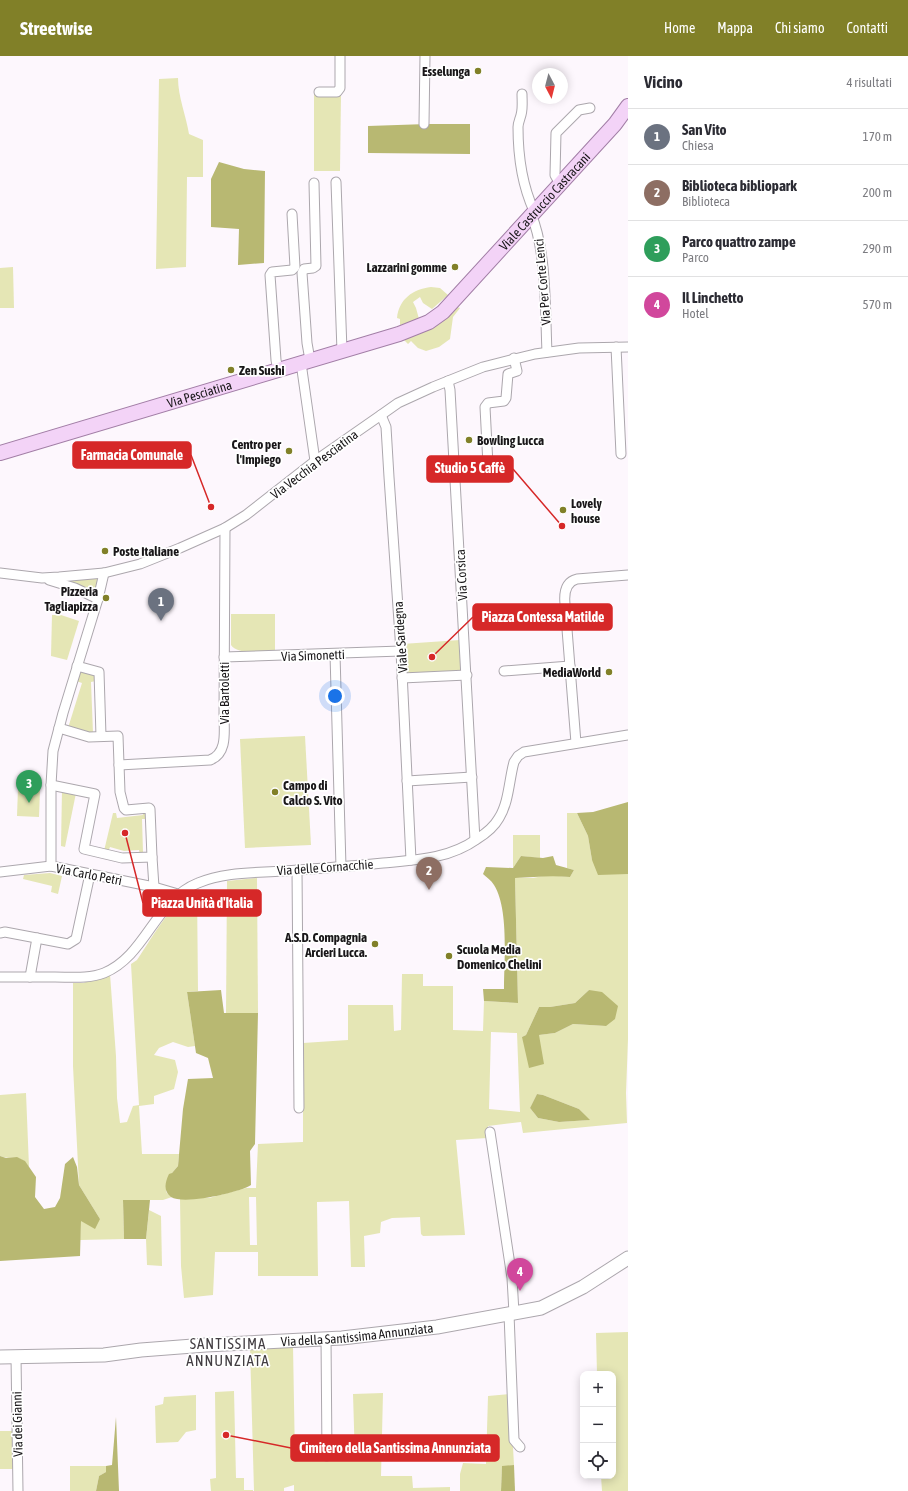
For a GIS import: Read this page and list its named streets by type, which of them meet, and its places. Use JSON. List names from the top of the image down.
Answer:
{
  "streets": {
    "main road": ["Viale Castruccio Castracani", "Via Pesciatina"],
    "street": [
      "Via Per Corte Lenci",
      "Via Vecchia Pesciatina",
      "Via Corsica",
      "Viale Sardegna",
      "Via Simonetti",
      "Via Bartoletti",
      "Via delle Cornacchie",
      "Via Carlo Petri",
      "Via della Santissima Annunziata",
      "Via dei Gianni"
    ]
  },
  "crossings": [
    ["Viale Castruccio Castracani", "Via Per Corte Lenci"],
    ["Viale Castruccio Castracani", "Via Pesciatina"],
    ["Via Per Corte Lenci", "Via Vecchia Pesciatina"],
    ["Via Vecchia Pesciatina", "Via Corsica"],
    ["Via Vecchia Pesciatina", "Viale Sardegna"],
    ["Via Vecchia Pesciatina", "Via Bartoletti"],
    ["Via Corsica", "Via delle Cornacchie"],
    ["Viale Sardegna", "Via Simonetti"],
    ["Viale Sardegna", "Via delle Cornacchie"],
    ["Via Simonetti", "Via Bartoletti"],
    ["Via delle Cornacchie", "Via Carlo Petri"],
    ["Via della Santissima Annunziata", "Via dei Gianni"]
  ],
  "districts": ["SANTISSIMA ANNUNZIATA"],
  "places": [
    "Esselunga",
    "Lazzarini gomme",
    "Zen Sushi",
    "Bowling Lucca",
    "Centro per l'Impiego",
    "Farmacia Comunale",
    "Lovely house",
    "Studio 5 Caffè",
    "Poste Italiane",
    "Pizzeria Tagliapizza",
    "Piazza Contessa Matilde",
    "MediaWorld",
    "Campo di Calcio S. Vito",
    "Piazza Unità d'Italia",
    "A.S.D. Compagnia Arcieri Lucca.",
    "Scuola Media Domenico Chelini",
    "Cimitero della Santissima Annunziata"
  ],
  "north": "bottom",
  "page": {
    "header": "Streetwise",
    "nav": [
      "Home",
      "Mappa",
      "Chi siamo",
      "Contatti"
    ],
    "heading": ["Vicino", "4 risultati"],
    "list": [
      {
        "mark": "1",
        "name": "San Vito",
        "note": "Chiesa",
        "value": "170 m"
      },
      {
        "mark": "2",
        "name": "Biblioteca bibliopark",
        "note": "Biblioteca",
        "value": "200 m"
      },
      {
        "mark": "3",
        "name": "Parco quattro zampe",
        "note": "Parco",
        "value": "290 m"
      },
      {
        "mark": "4",
        "name": "Il Linchetto",
        "note": "Hotel",
        "value": "570 m"
      }
    ],
    "pins": [
      "1",
      "3",
      "2",
      "4"
    ],
    "map_buttons": ["+", "−"]
  }
}
